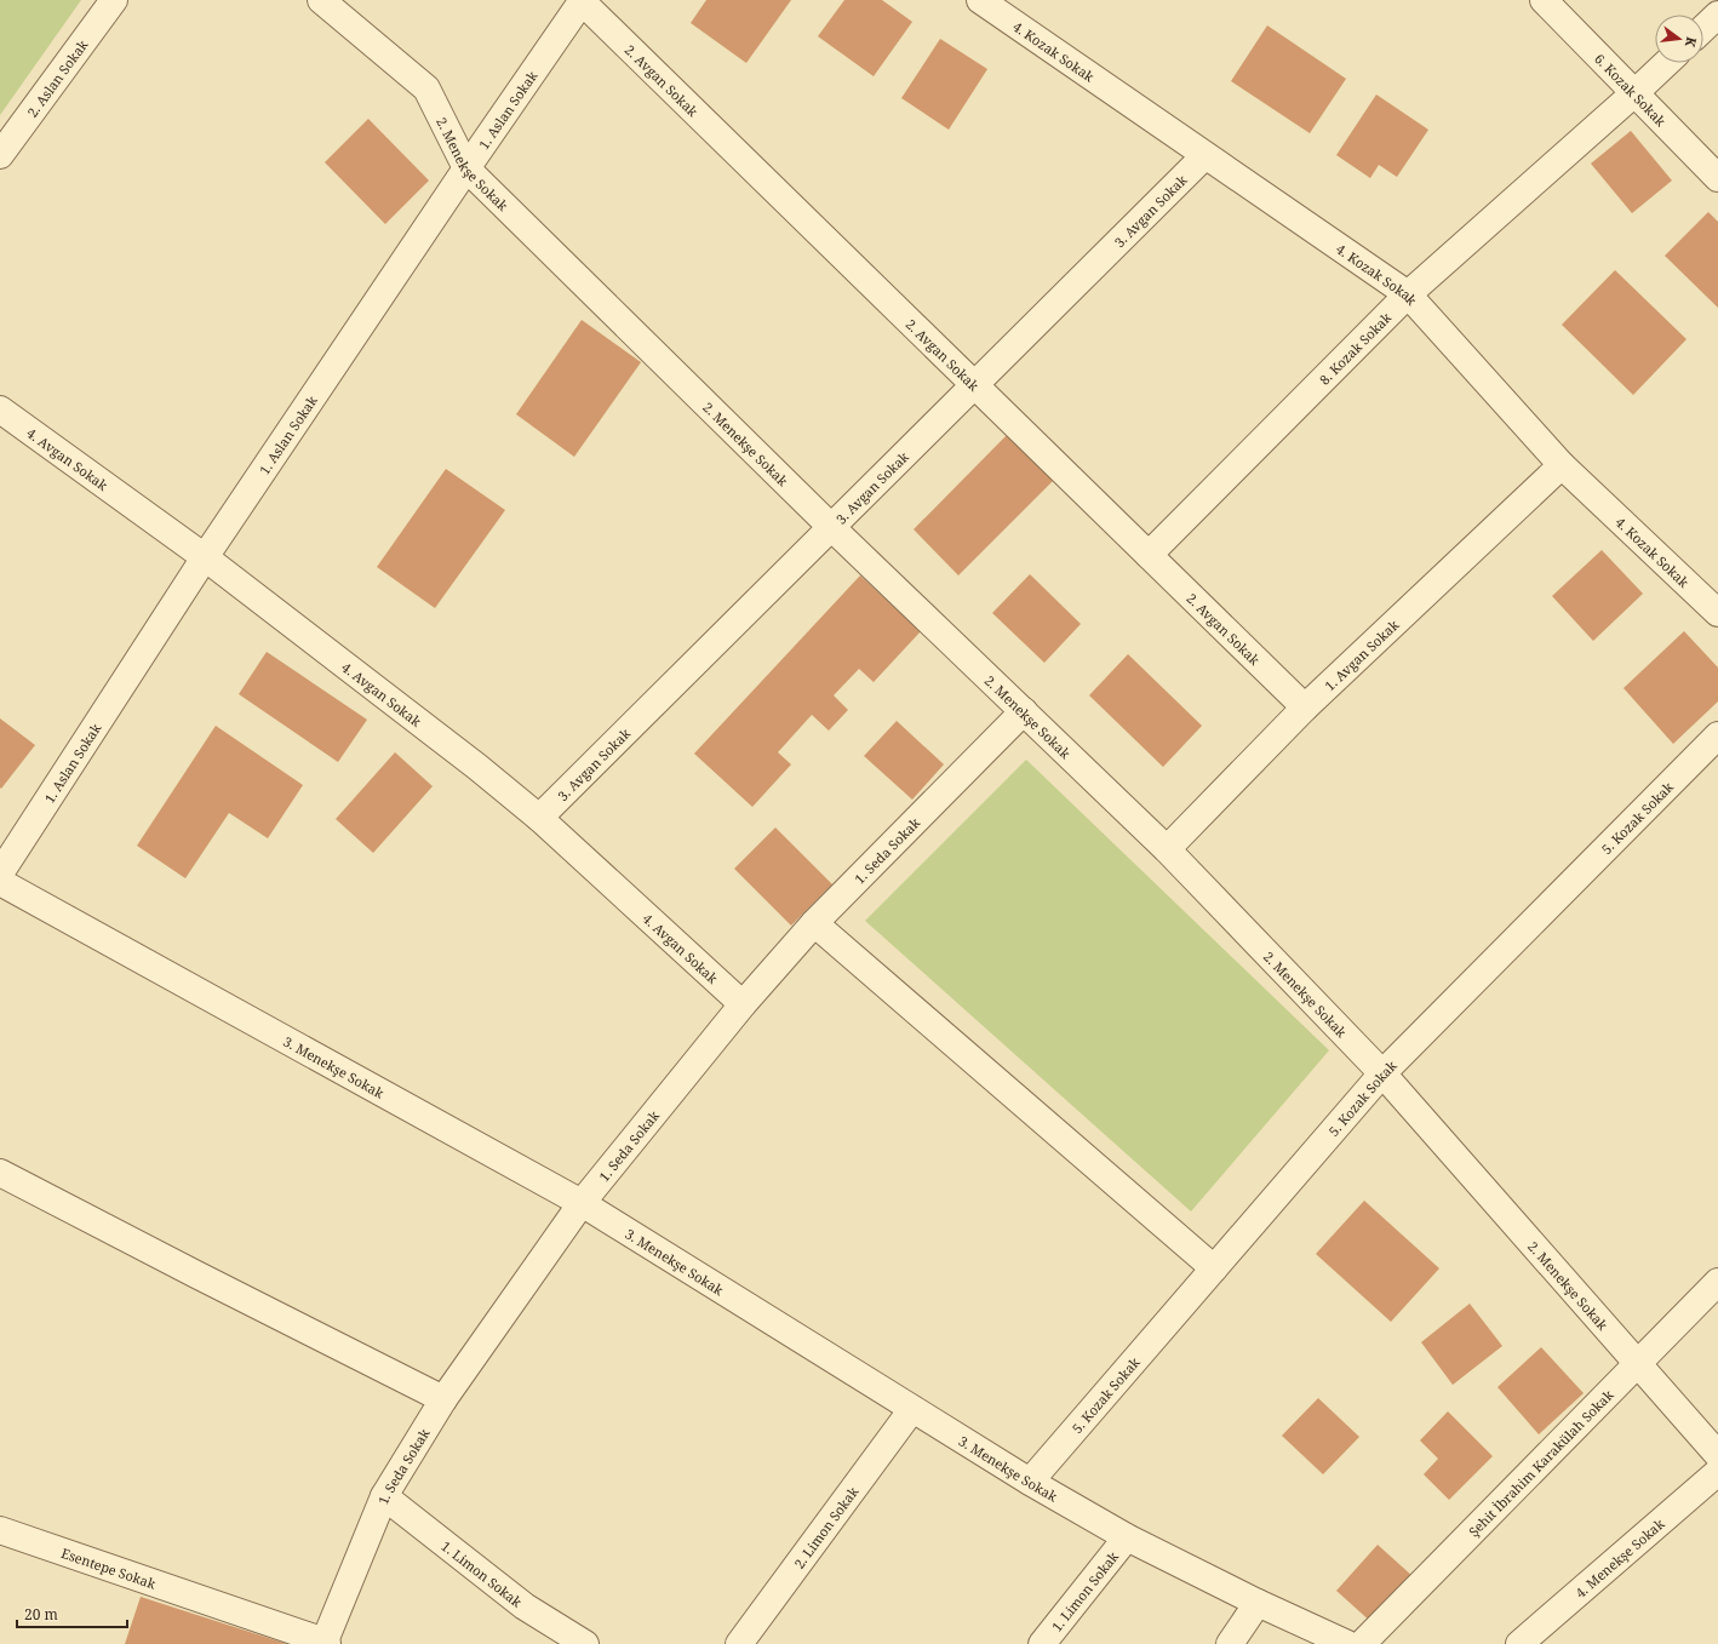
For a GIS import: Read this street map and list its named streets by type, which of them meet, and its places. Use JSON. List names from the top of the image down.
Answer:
{
  "streets": {
    "street": [
      "4. Kozak Sokak",
      "2. Aslan Sokak",
      "2. Avgan Sokak",
      "6. Kozak Sokak",
      "1. Aslan Sokak",
      "2. Menekşe Sokak",
      "3. Avgan Sokak",
      "8. Kozak Sokak",
      "4. Avgan Sokak",
      "1. Avgan Sokak",
      "5. Kozak Sokak",
      "1. Seda Sokak",
      "3. Menekşe Sokak",
      "Şehit İbrahim Karakülah Sokak",
      "2. Limon Sokak",
      "4. Menekşe Sokak",
      "Esentepe Sokak",
      "1. Limon Sokak"
    ]
  },
  "crossings": [
    ["4. Kozak Sokak", "3. Avgan Sokak"],
    ["4. Kozak Sokak", "8. Kozak Sokak"],
    ["4. Kozak Sokak", "1. Avgan Sokak"],
    ["2. Avgan Sokak", "1. Aslan Sokak"],
    ["2. Avgan Sokak", "3. Avgan Sokak"],
    ["2. Avgan Sokak", "8. Kozak Sokak"],
    ["2. Avgan Sokak", "1. Avgan Sokak"],
    ["6. Kozak Sokak", "8. Kozak Sokak"],
    ["1. Aslan Sokak", "2. Menekşe Sokak"],
    ["1. Aslan Sokak", "4. Avgan Sokak"],
    ["2. Menekşe Sokak", "3. Avgan Sokak"],
    ["2. Menekşe Sokak", "1. Avgan Sokak"],
    ["2. Menekşe Sokak", "5. Kozak Sokak"],
    ["2. Menekşe Sokak", "1. Seda Sokak"],
    ["2. Menekşe Sokak", "Şehit İbrahim Karakülah Sokak"],
    ["3. Avgan Sokak", "4. Avgan Sokak"],
    ["4. Avgan Sokak", "1. Seda Sokak"],
    ["5. Kozak Sokak", "3. Menekşe Sokak"],
    ["1. Seda Sokak", "3. Menekşe Sokak"],
    ["1. Seda Sokak", "Esentepe Sokak"],
    ["1. Seda Sokak", "1. Limon Sokak"],
    ["3. Menekşe Sokak", "2. Limon Sokak"],
    ["3. Menekşe Sokak", "1. Limon Sokak"]
  ],
  "scale_bar": "20 m",
  "north": "right"
}
